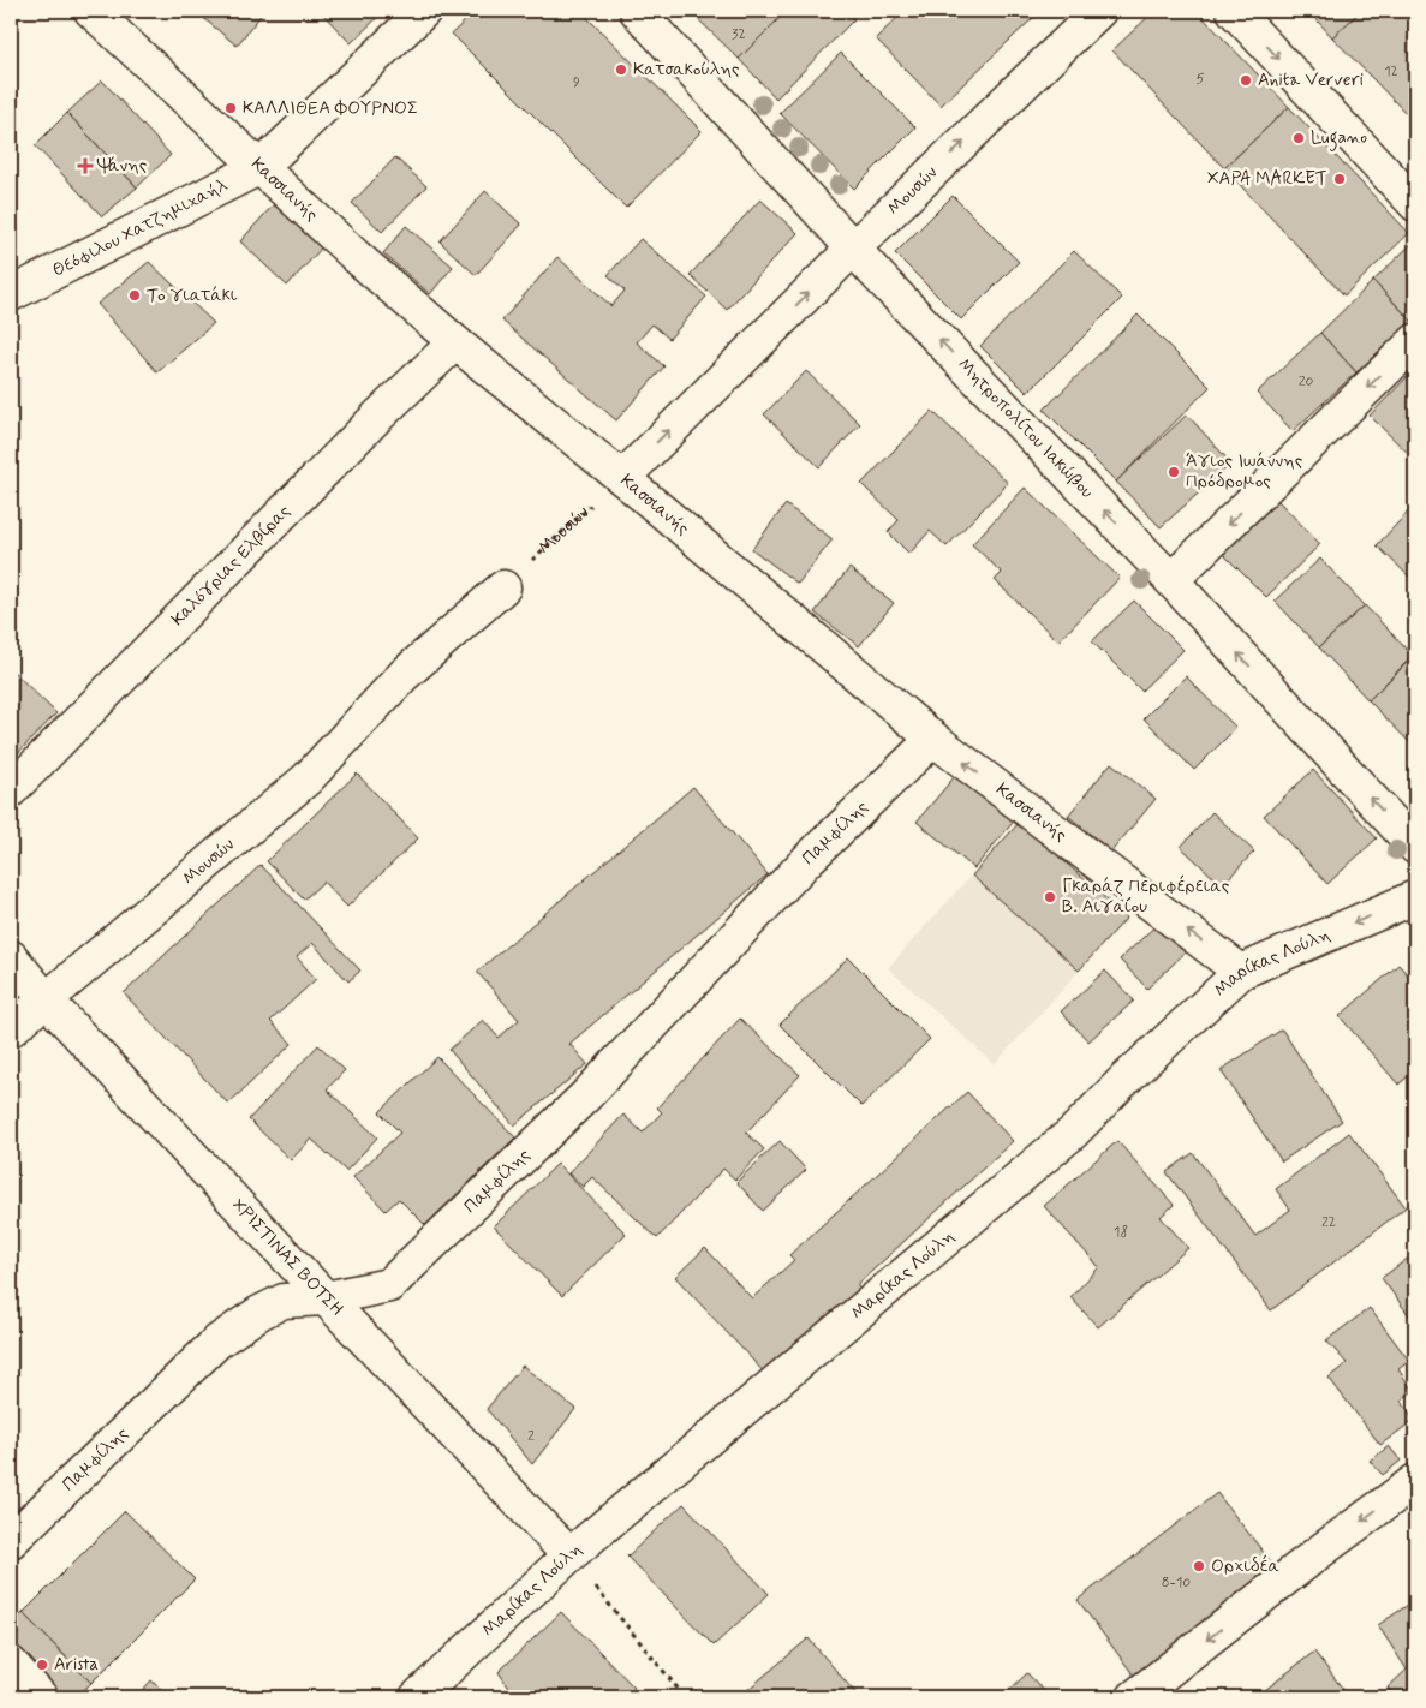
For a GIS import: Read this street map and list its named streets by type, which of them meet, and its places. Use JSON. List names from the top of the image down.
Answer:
{
  "streets": {
    "street": [
      "Κασσιανής",
      "Μουσών",
      "Θεόφιλου Χατζημιχαήλ",
      "Μητροπολίτου Ιακώβου",
      "Καλόγριας Ελβίρας",
      "Παμφίλης",
      "Μαρίκας Λούλη",
      "ΧΡΙΣΤΙΝΑΣ ΒΟΤΣΗ"
    ]
  },
  "crossings": [
    ["Κασσιανής", "Μουσών"],
    ["Κασσιανής", "Θεόφιλου Χατζημιχαήλ"],
    ["Κασσιανής", "Καλόγριας Ελβίρας"],
    ["Κασσιανής", "Παμφίλης"],
    ["Κασσιανής", "Μαρίκας Λούλη"],
    ["Μουσών", "Μητροπολίτου Ιακώβου"],
    ["Μουσών", "ΧΡΙΣΤΙΝΑΣ ΒΟΤΣΗ"],
    ["Παμφίλης", "ΧΡΙΣΤΙΝΑΣ ΒΟΤΣΗ"],
    ["Μαρίκας Λούλη", "ΧΡΙΣΤΙΝΑΣ ΒΟΤΣΗ"]
  ],
  "one_way": ["Μουσών", "Μητροπολίτου Ιακώβου"],
  "places": {
    "other": [
      "Κατσακούλης",
      "Anita Ververi",
      "ΚΑΛΛΙΘΕΑ ΦΟΥΡΝΟΣ",
      "Lugano",
      "XAPA MARKET",
      "Το γιατάκι",
      "Άγιος Ιωάννης Πρόδρομος",
      "Γκαράζ Περιφέρειας Β. Αιγαίου",
      "Ορχιδέα",
      "Arista"
    ],
    "health": ["Ψάνης"]
  },
  "house_numbers": [
    "32",
    "12",
    "5",
    "9",
    "20",
    "22",
    "18",
    "2",
    "8-10"
  ]
}
